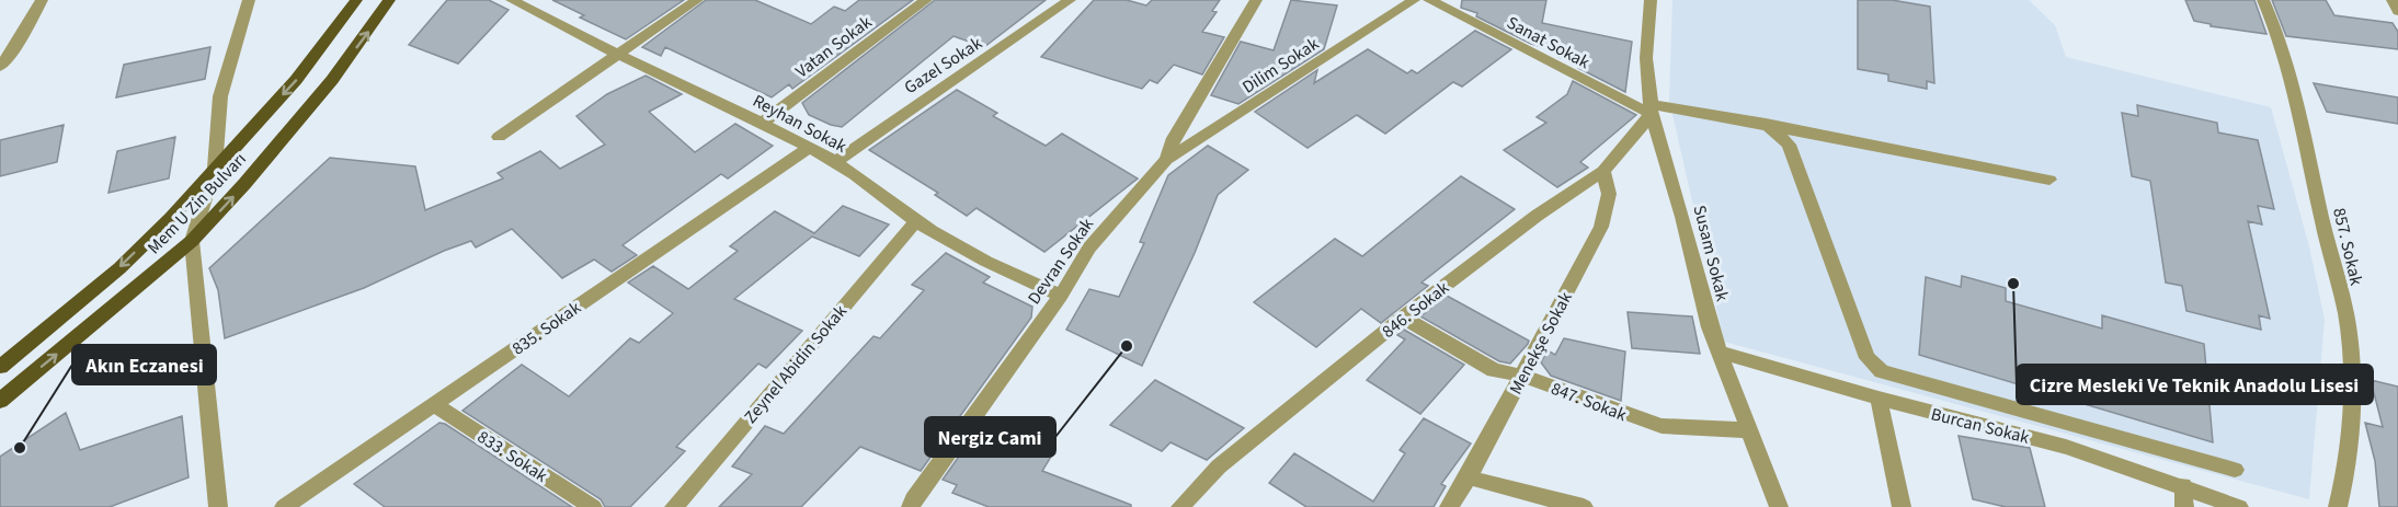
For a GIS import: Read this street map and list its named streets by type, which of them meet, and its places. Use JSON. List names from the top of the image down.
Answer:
{
  "streets": {
    "main road": ["Mem U Zin Bulvarı"],
    "street": [
      "Sanat Sokak",
      "Vatan Sokak",
      "Gazel Sokak",
      "Dilim Sokak",
      "Reyhan Sokak",
      "857. Sokak",
      "Susam Sokak",
      "Devran Sokak",
      "846. Sokak",
      "835. Sokak",
      "Menekşe Sokak",
      "Zeynel Abidin Sokak",
      "847. Sokak",
      "Burcan Sokak",
      "833. Sokak"
    ]
  },
  "crossings": [
    ["Sanat Sokak", "Susam Sokak"],
    ["Sanat Sokak", "846. Sokak"],
    ["Vatan Sokak", "Reyhan Sokak"],
    ["Gazel Sokak", "Reyhan Sokak"],
    ["Dilim Sokak", "Devran Sokak"],
    ["Reyhan Sokak", "Devran Sokak"],
    ["Reyhan Sokak", "835. Sokak"],
    ["Reyhan Sokak", "Zeynel Abidin Sokak"],
    ["Susam Sokak", "846. Sokak"],
    ["Susam Sokak", "847. Sokak"],
    ["Susam Sokak", "Burcan Sokak"],
    ["846. Sokak", "Menekşe Sokak"],
    ["846. Sokak", "847. Sokak"],
    ["835. Sokak", "833. Sokak"],
    ["Menekşe Sokak", "847. Sokak"]
  ],
  "places": ["Cizre Mesleki Ve Teknik Anadolu Lisesi", "Nergiz Cami", "Akın Eczanesi"]
}
